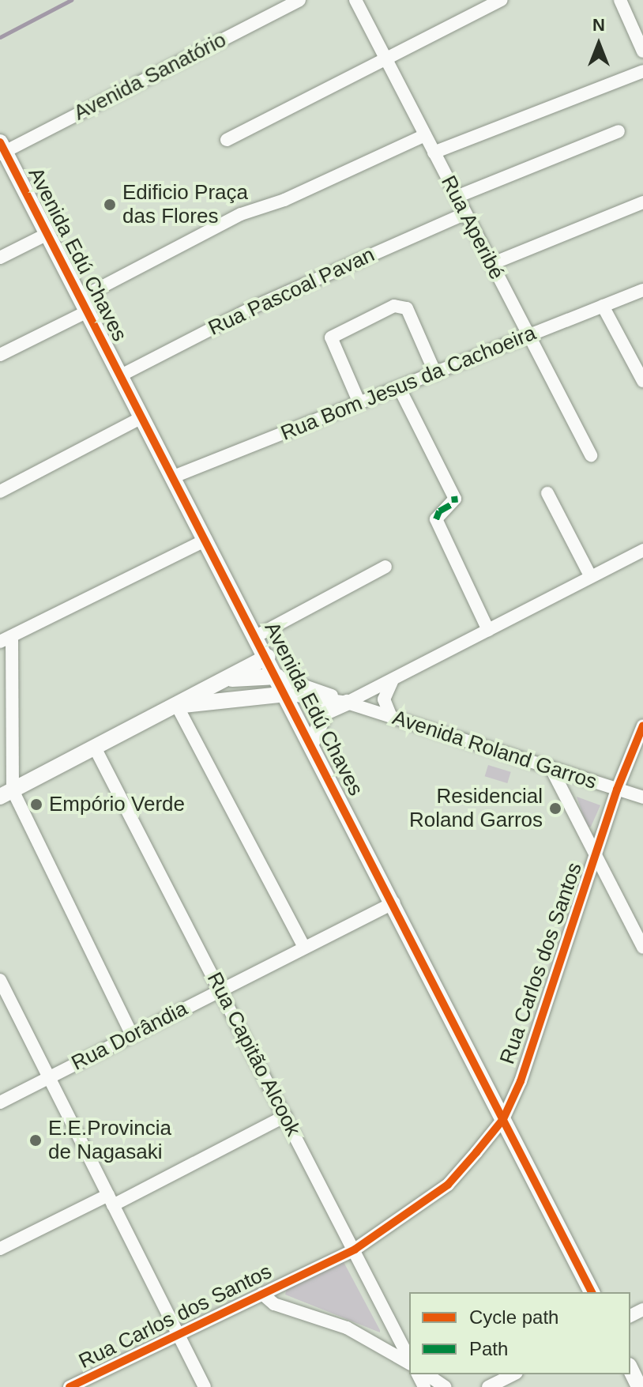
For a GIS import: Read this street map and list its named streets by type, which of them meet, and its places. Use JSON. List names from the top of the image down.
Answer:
{
  "streets": {
    "main road": ["Avenida Edú Chaves", "Avenida Roland Garros"],
    "street": [
      "Avenida Sanatório",
      "Rua Aperibé",
      "Rua Pascoal Pavan",
      "Rua Bom Jesus da Cachoeira",
      "Rua Carlos dos Santos",
      "Rua Dorândia",
      "Rua Capitão Alcook"
    ]
  },
  "crossings": [
    ["Avenida Sanatório", "Avenida Edú Chaves"],
    ["Rua Aperibé", "Rua Pascoal Pavan"],
    ["Rua Aperibé", "Rua Bom Jesus da Cachoeira"],
    ["Avenida Edú Chaves", "Rua Pascoal Pavan"],
    ["Avenida Edú Chaves", "Rua Bom Jesus da Cachoeira"],
    ["Avenida Edú Chaves", "Avenida Roland Garros"],
    ["Avenida Edú Chaves", "Rua Carlos dos Santos"],
    ["Avenida Edú Chaves", "Rua Dorândia"],
    ["Avenida Roland Garros", "Rua Carlos dos Santos"],
    ["Avenida Roland Garros", "Rua Capitão Alcook"],
    ["Rua Carlos dos Santos", "Rua Capitão Alcook"],
    ["Rua Dorândia", "Rua Capitão Alcook"]
  ],
  "places": [
    "Edificio Praça das Flores",
    "Empório Verde",
    "Residencial Roland Garros",
    "E.E.Provincia de Nagasaki"
  ],
  "legend": ["Cycle path", "Path"],
  "north": "top"
}
